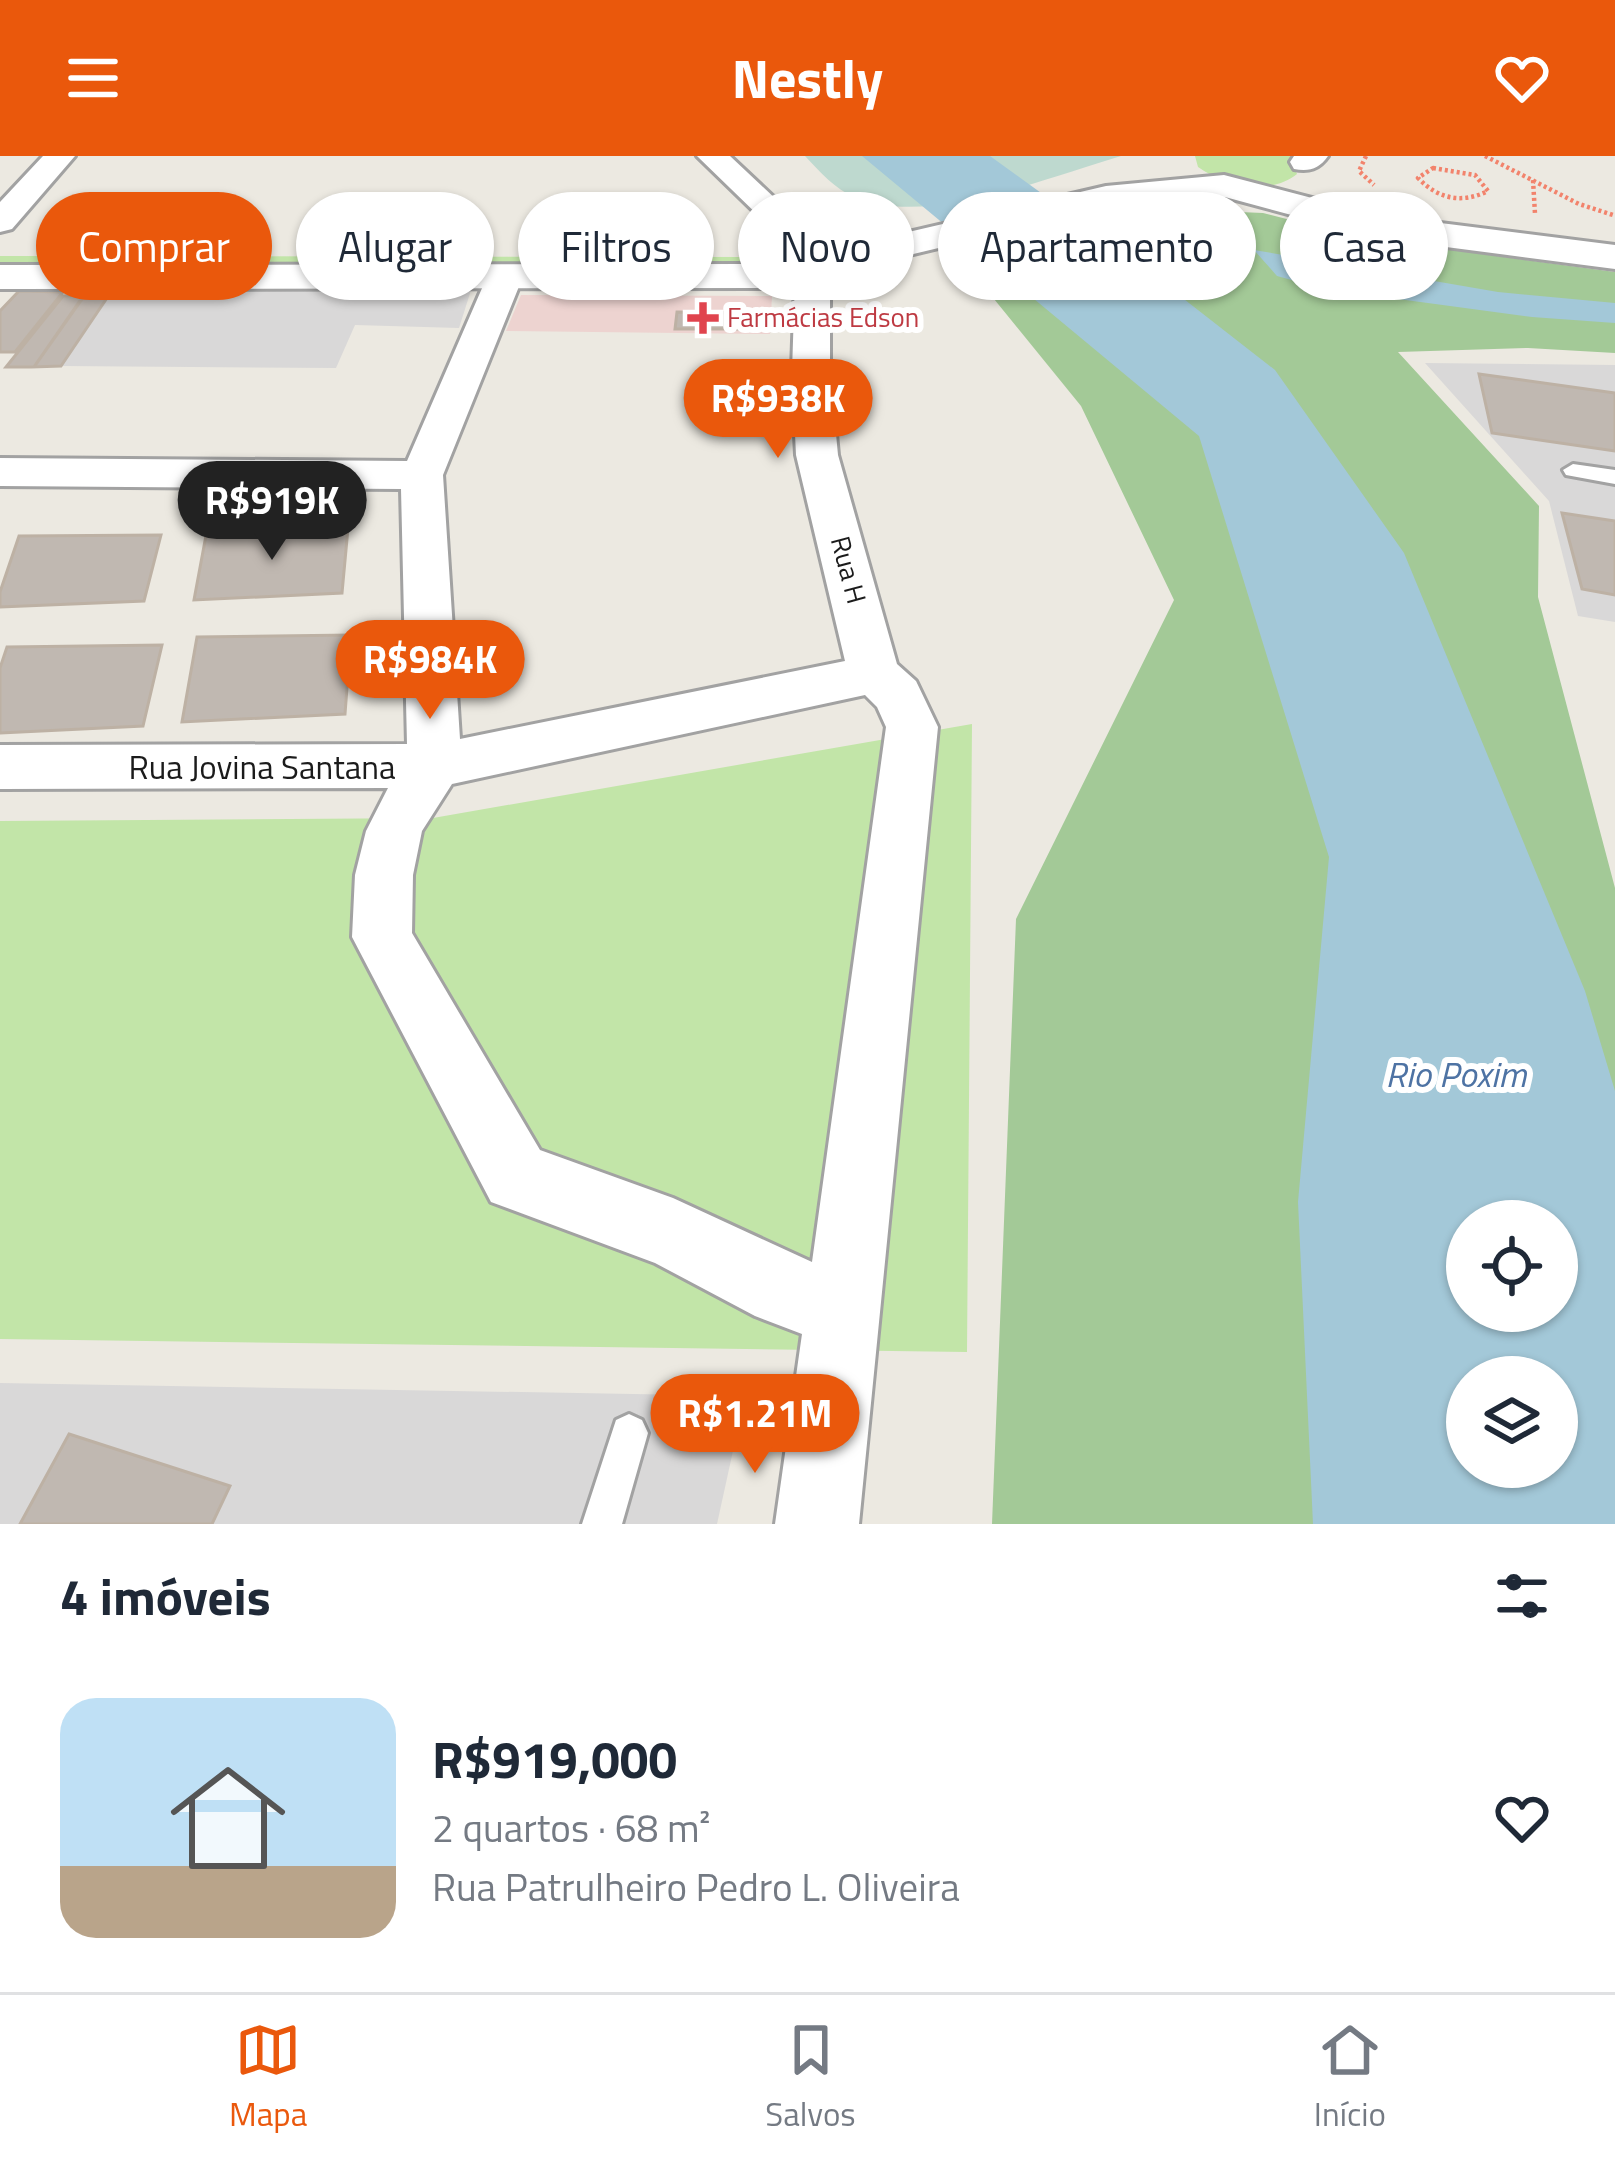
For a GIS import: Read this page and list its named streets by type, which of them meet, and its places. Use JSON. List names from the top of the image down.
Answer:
{
  "streets": {
    "street": ["Rua H", "Rua Jovina Santana"]
  },
  "crossings": [
    ["Rua H", "Rua Jovina Santana"]
  ],
  "water": ["Rio Poxim"],
  "places": {
    "health": ["Farmácias Edson"]
  },
  "page": {
    "header": "Nestly",
    "chip": [
      "Comprar",
      "Alugar",
      "Filtros",
      "Novo",
      "Apartamento",
      "Casa"
    ],
    "price": [
      "R$938K",
      "R$919K",
      "R$984K",
      "R$1.21M"
    ],
    "heading": "4 imóveis",
    "list": [
      {
        "name": "R$919,000",
        "note": "2 quartos · 68 m² · Rua Patrulheiro Pedro L. Oliveira"
      }
    ],
    "tabs": ["Mapa", "Salvos", "Início"]
  }
}
